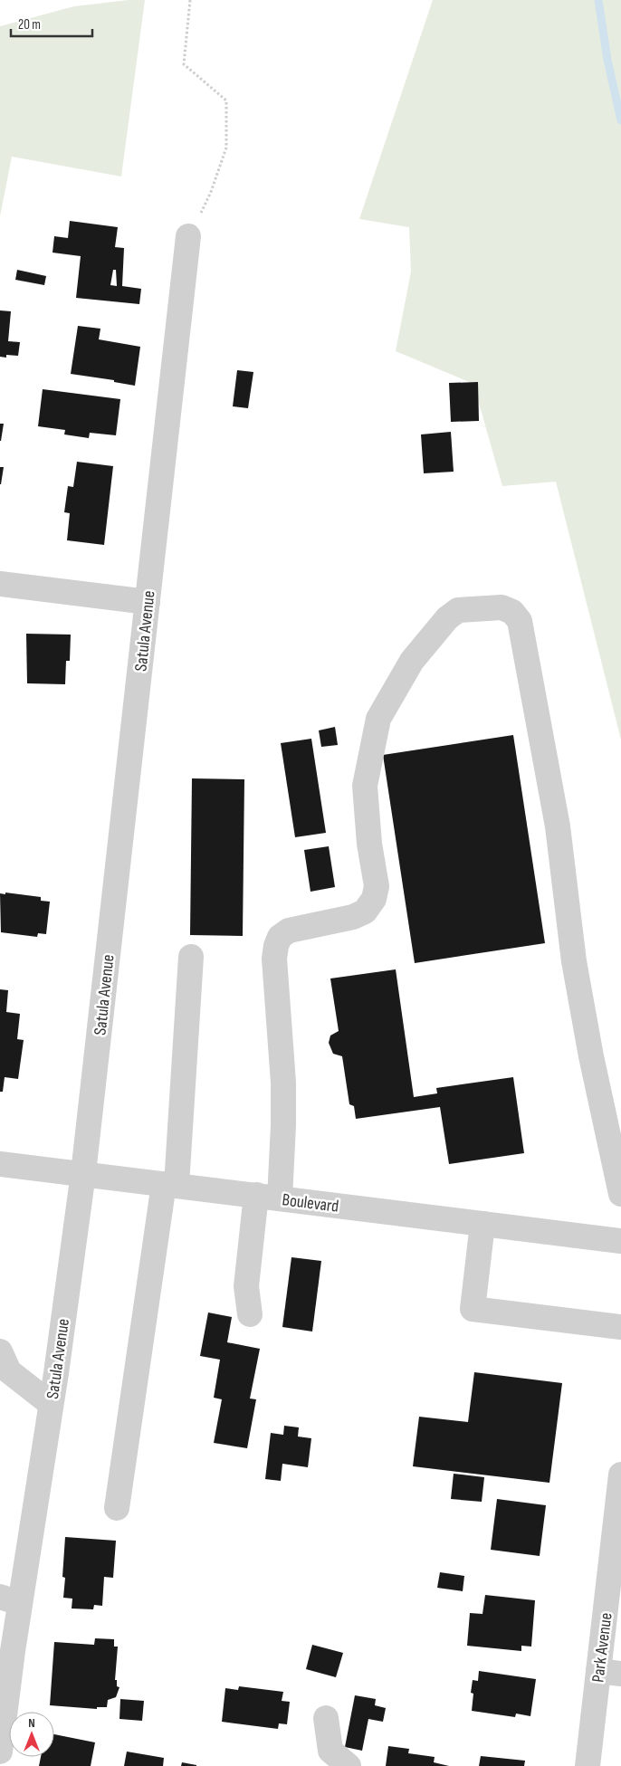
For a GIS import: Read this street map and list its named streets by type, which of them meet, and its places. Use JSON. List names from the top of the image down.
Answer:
{
  "streets": {
    "street": ["Satula Avenue", "Boulevard", "Park Avenue"]
  },
  "crossings": [
    ["Satula Avenue", "Boulevard"]
  ],
  "scale_bar": "20 m",
  "north": "top"
}
